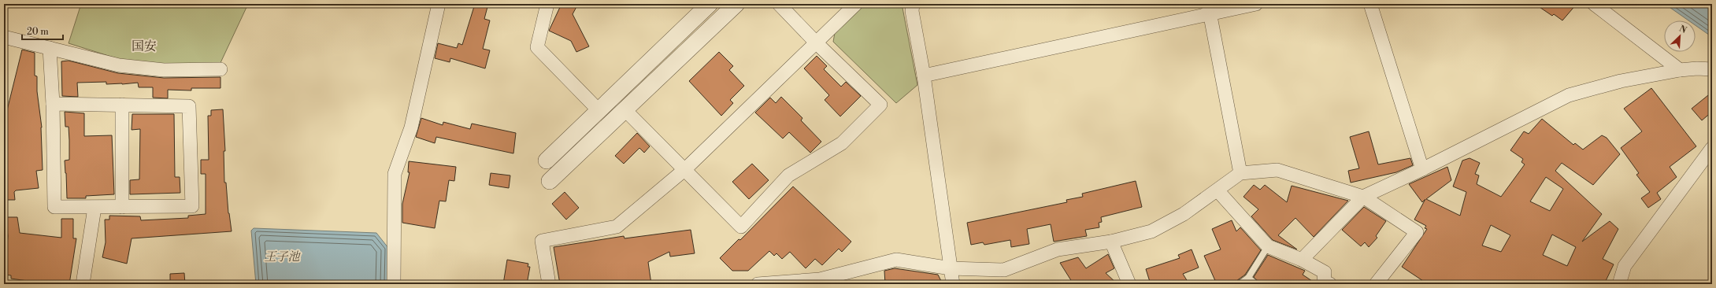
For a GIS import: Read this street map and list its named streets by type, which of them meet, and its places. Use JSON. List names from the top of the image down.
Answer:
{
  "districts": ["国安"],
  "water": ["王子池"],
  "scale_bar": "20 m",
  "north": "top right"
}
